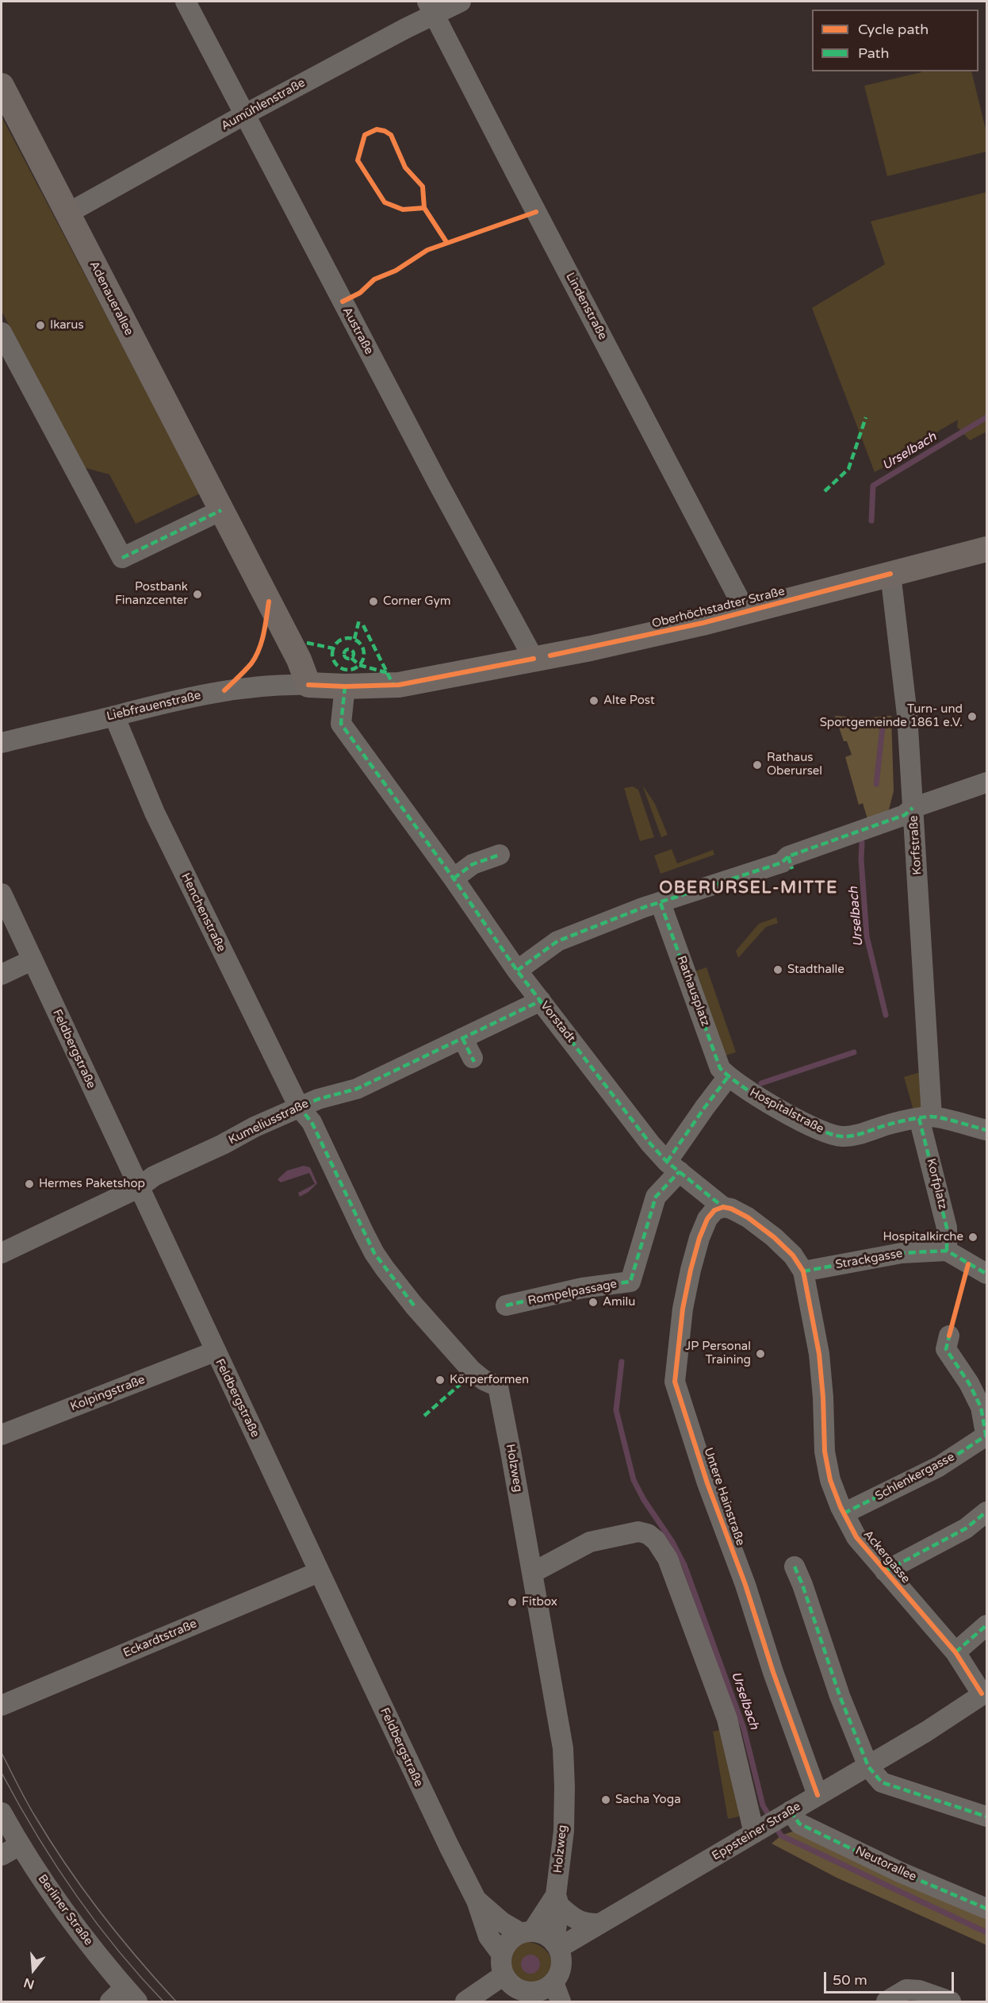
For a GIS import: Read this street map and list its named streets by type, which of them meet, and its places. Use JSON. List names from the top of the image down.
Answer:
{
  "streets": {
    "main road": ["Adenauerallee", "Oberhöchstadter Straße"],
    "street": [
      "Aumühlenstraße",
      "Lindenstraße",
      "Austraße",
      "Liebfrauenstraße",
      "Korfstraße",
      "Henchenstraße",
      "Rathausplatz",
      "Vorstadt",
      "Feldbergstraße",
      "Hospitalstraße",
      "Kumeliusstraße",
      "Korfplatz",
      "Strackgasse",
      "Rompelpassage",
      "Kolpingstraße",
      "Holzweg",
      "Schlenkergasse",
      "Untere Hainstraße",
      "Ackergasse",
      "Eckardtstraße",
      "Eppsteiner Straße",
      "Neutorallee",
      "Berliner Straße"
    ]
  },
  "crossings": [
    ["Aumühlenstraße", "Adenauerallee"],
    ["Aumühlenstraße", "Lindenstraße"],
    ["Aumühlenstraße", "Austraße"],
    ["Adenauerallee", "Oberhöchstadter Straße"],
    ["Adenauerallee", "Liebfrauenstraße"],
    ["Lindenstraße", "Oberhöchstadter Straße"],
    ["Austraße", "Oberhöchstadter Straße"],
    ["Oberhöchstadter Straße", "Liebfrauenstraße"],
    ["Oberhöchstadter Straße", "Korfstraße"],
    ["Oberhöchstadter Straße", "Vorstadt"],
    ["Liebfrauenstraße", "Henchenstraße"],
    ["Korfstraße", "Hospitalstraße"],
    ["Korfstraße", "Korfplatz"],
    ["Henchenstraße", "Kumeliusstraße"],
    ["Henchenstraße", "Holzweg"],
    ["Rathausplatz", "Hospitalstraße"],
    ["Vorstadt", "Kumeliusstraße"],
    ["Vorstadt", "Strackgasse"],
    ["Vorstadt", "Rompelpassage"],
    ["Vorstadt", "Untere Hainstraße"],
    ["Vorstadt", "Ackergasse"],
    ["Feldbergstraße", "Kumeliusstraße"],
    ["Feldbergstraße", "Kolpingstraße"],
    ["Feldbergstraße", "Holzweg"],
    ["Feldbergstraße", "Eckardtstraße"],
    ["Feldbergstraße", "Eppsteiner Straße"],
    ["Hospitalstraße", "Korfplatz"],
    ["Kumeliusstraße", "Holzweg"],
    ["Korfplatz", "Strackgasse"],
    ["Strackgasse", "Ackergasse"],
    ["Holzweg", "Eppsteiner Straße"],
    ["Schlenkergasse", "Ackergasse"],
    ["Untere Hainstraße", "Eppsteiner Straße"],
    ["Ackergasse", "Eppsteiner Straße"],
    ["Eppsteiner Straße", "Neutorallee"]
  ],
  "districts": ["OBERURSEL-MITTE"],
  "water": ["Urselbach"],
  "places": [
    "Ikarus",
    "Postbank Finanzcenter",
    "Corner Gym",
    "Alte Post",
    "Turn- und Sportgemeinde 1861 e.V.",
    "Rathaus Oberursel",
    "Stadthalle",
    "Hermes Paketshop",
    "Hospitalkirche",
    "Amilu",
    "JP Personal Training",
    "Körperformen",
    "Fitbox",
    "Sacha Yoga"
  ],
  "legend": ["Cycle path", "Path"],
  "scale_bar": "50 m",
  "north": "bottom"
}
